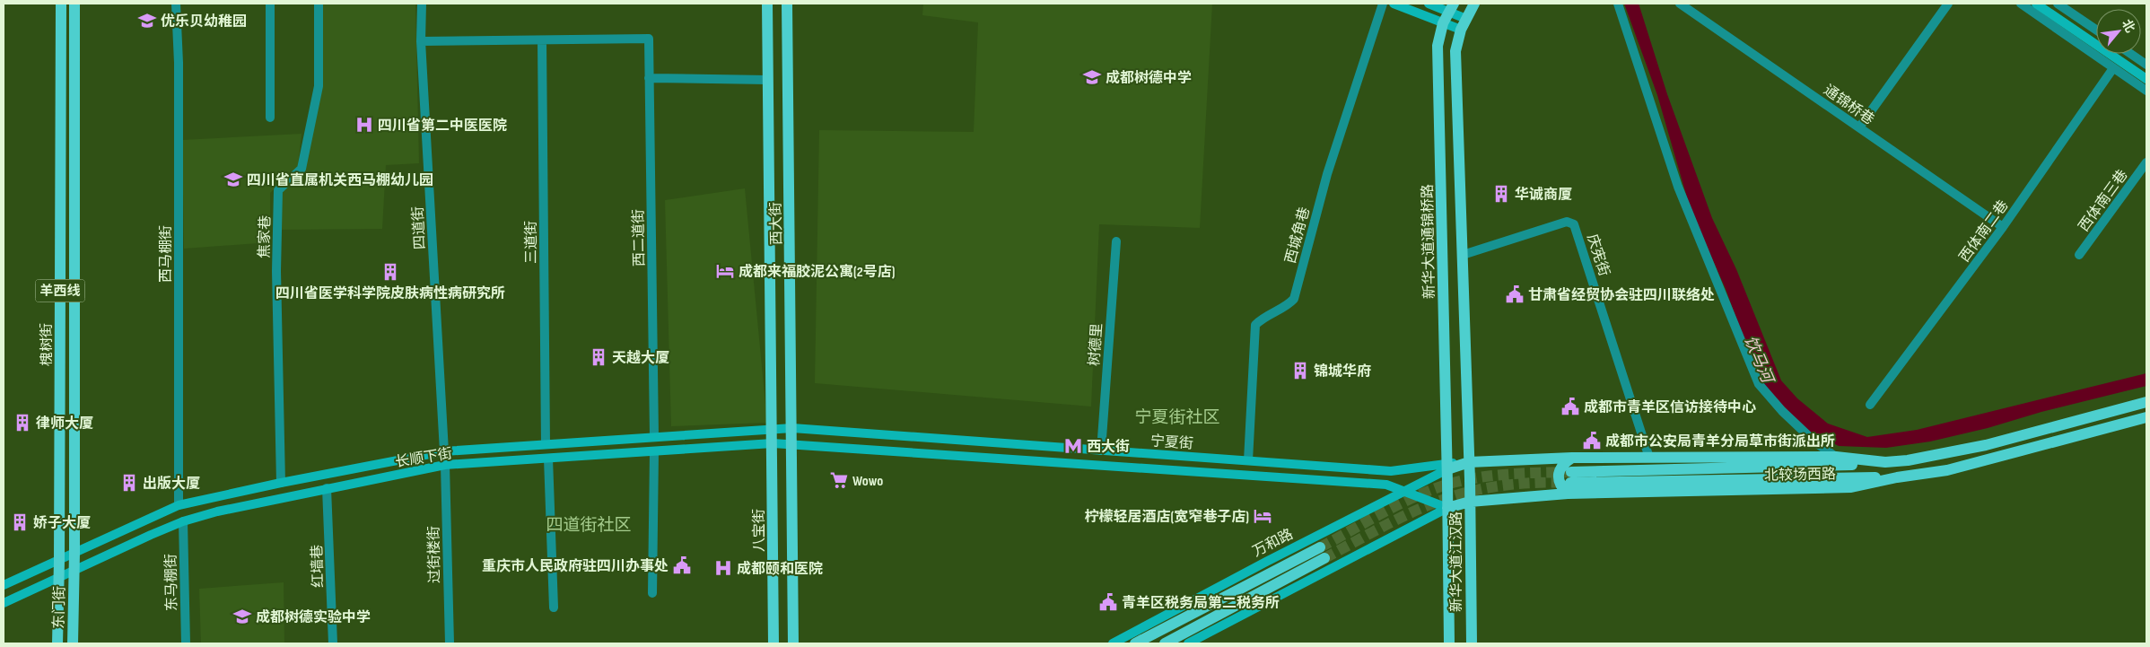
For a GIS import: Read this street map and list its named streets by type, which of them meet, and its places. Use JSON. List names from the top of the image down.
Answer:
{
  "streets": {
    "main road": [
      "西大街",
      "新华大道通锦桥路",
      "羊西线",
      "槐树街",
      "宁夏街",
      "长顺下街",
      "北较场西路",
      "八宝街",
      "万和路",
      "新华大道江汉路",
      "东门街"
    ],
    "street": [
      "通锦桥巷",
      "西体南三巷",
      "四道街",
      "西体南二巷",
      "西城角巷",
      "焦家巷",
      "西二道街",
      "三道街",
      "西马棚街",
      "庆宪街",
      "树德里",
      "过街楼街",
      "红墙巷",
      "东马棚街"
    ]
  },
  "crossings": [
    ["通锦桥巷", "西体南二巷"],
    ["西大街", "宁夏街"],
    ["西大街", "长顺下街"],
    ["西大街", "八宝街"],
    ["四道街", "长顺下街"],
    ["西城角巷", "宁夏街"],
    ["焦家巷", "长顺下街"],
    ["西二道街", "三道街"],
    ["西二道街", "长顺下街"],
    ["新华大道通锦桥路", "宁夏街"],
    ["新华大道通锦桥路", "北较场西路"],
    ["新华大道通锦桥路", "万和路"],
    ["新华大道通锦桥路", "新华大道江汉路"],
    ["三道街", "长顺下街"],
    ["西马棚街", "长顺下街"],
    ["庆宪街", "北较场西路"],
    ["槐树街", "长顺下街"],
    ["槐树街", "东门街"],
    ["树德里", "宁夏街"],
    ["宁夏街", "长顺下街"],
    ["宁夏街", "北较场西路"],
    ["宁夏街", "万和路"],
    ["宁夏街", "新华大道江汉路"],
    ["长顺下街", "八宝街"],
    ["长顺下街", "过街楼街"],
    ["长顺下街", "红墙巷"],
    ["长顺下街", "东马棚街"],
    ["长顺下街", "东门街"],
    ["北较场西路", "万和路"],
    ["北较场西路", "新华大道江汉路"]
  ],
  "districts": ["宁夏街社区", "四道街社区"],
  "water": ["饮马河"],
  "places": {
    "school or university": [
      "优乐贝幼稚园",
      "成都树德中学",
      "四川省直属机关西马棚幼儿园",
      "成都树德实验中学"
    ],
    "hospital": ["四川省第二中医医院", "成都颐和医院"],
    "building": [
      "华诚商厦",
      "四川省医学科学院皮肤病性病研究所",
      "天越大厦",
      "锦城华府",
      "律师大厦",
      "出版大厦",
      "娇子大厦"
    ],
    "hotel": ["成都来福胶泥公寓(2号店)", "柠檬轻居酒店(宽窄巷子店)"],
    "public building": [
      "甘肃省经贸协会驻四川联络处",
      "成都市青羊区信访接待中心",
      "成都市公安局青羊分局草市街派出所",
      "重庆市人民政府驻四川办事处",
      "青羊区税务局第二税务所"
    ],
    "metro station": ["西大街"],
    "supermarket": ["Wowo"]
  },
  "north": "top right"
}
